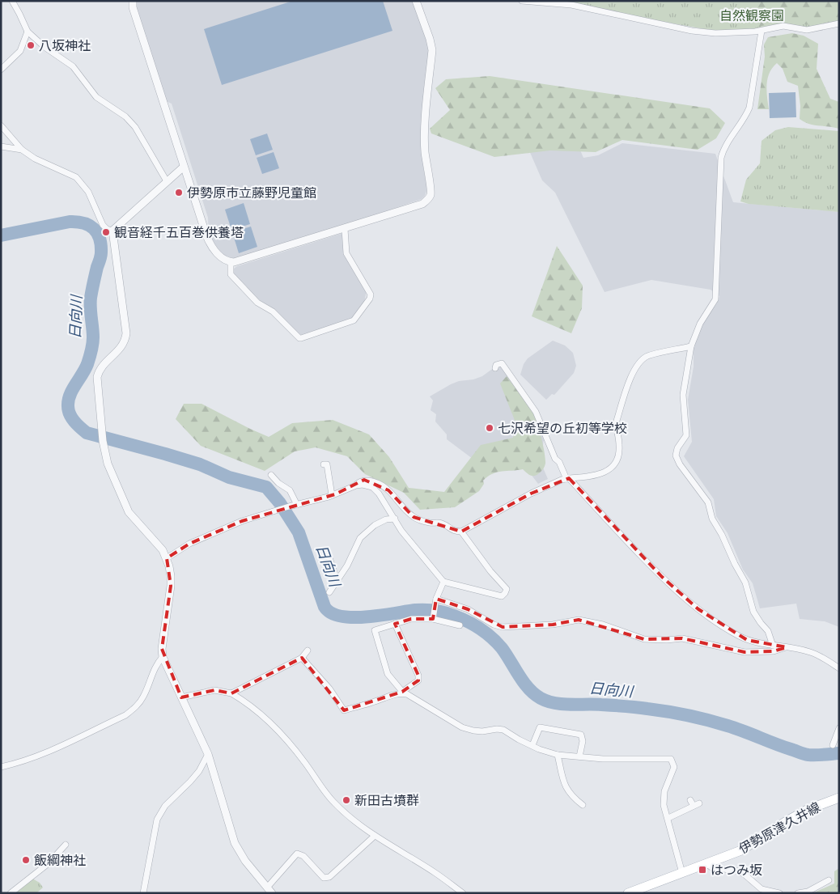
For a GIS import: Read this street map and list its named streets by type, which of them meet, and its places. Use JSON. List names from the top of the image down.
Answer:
{
  "streets": {
    "main road": ["伊勢原津久井線"]
  },
  "water": ["日向川"],
  "parks": ["自然観察園"],
  "places": {
    "other": [
      "八坂神社",
      "伊勢原市立藤野児童館",
      "観音経千五百巻供養塔",
      "七沢希望の丘初等学校",
      "新田古墳群",
      "飯綱神社"
    ],
    "transit": ["はつみ坂"]
  }
}
